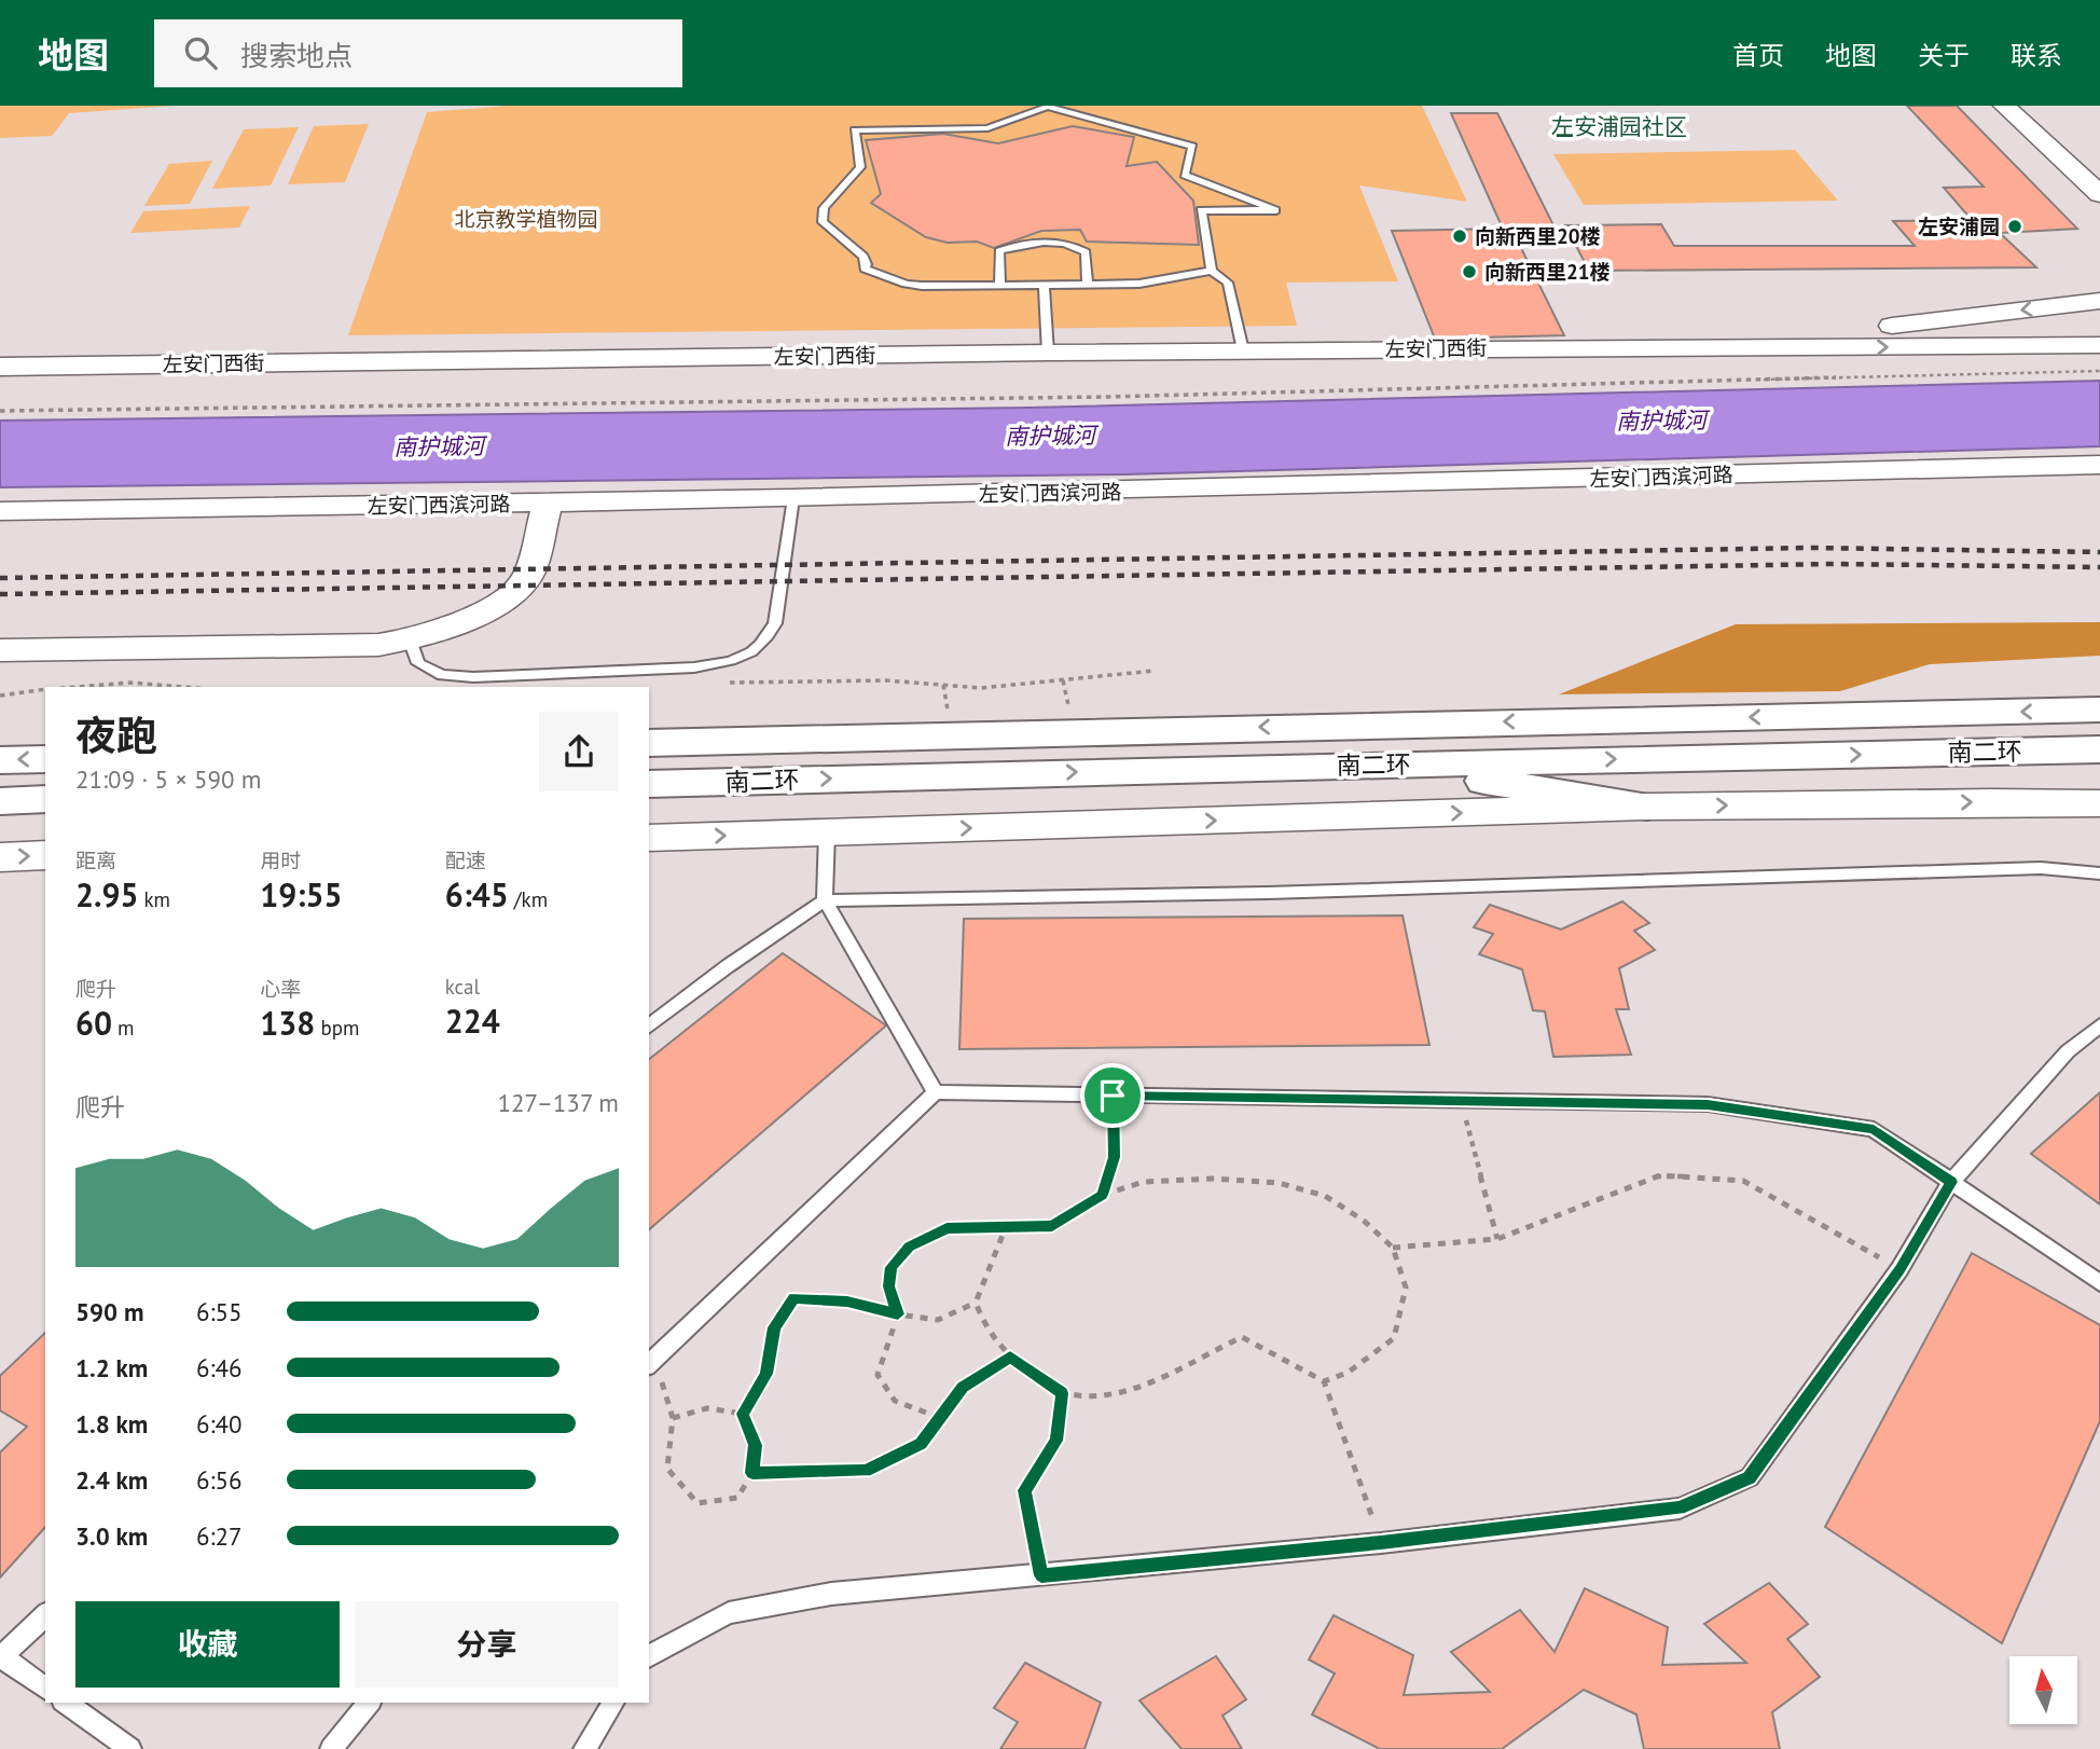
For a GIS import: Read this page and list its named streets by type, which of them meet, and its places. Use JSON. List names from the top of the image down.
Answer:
{
  "streets": {
    "highway": ["南二环"],
    "street": ["左安门西街", "左安门西滨河路"]
  },
  "districts": ["左安浦园社区"],
  "water": ["南护城河"],
  "parks": ["北京教学植物园"],
  "places": ["左安浦园", "向新西里20楼", "向新西里21楼"],
  "north": "top",
  "page": {
    "header": "地图",
    "search": "搜索地点",
    "nav": [
      "首页",
      "地图",
      "关于",
      "联系"
    ],
    "heading": ["夜跑", "21:09 · 5 × 590 m"],
    "stats": [
      ["距离", "2.95 km"],
      ["用时", "19:55"],
      ["配速", "6:45 /km"],
      ["爬升", "60 m"],
      ["心率", "138 bpm"],
      ["kcal", "224"]
    ],
    "chart": ["爬升", "127–137 m"],
    "list": [
      {
        "name": "590 m",
        "note": "6:55"
      },
      {
        "name": "1.2 km",
        "note": "6:46"
      },
      {
        "name": "1.8 km",
        "note": "6:40"
      },
      {
        "name": "2.4 km",
        "note": "6:56"
      },
      {
        "name": "3.0 km",
        "note": "6:27"
      }
    ],
    "buttons": ["收藏", "分享"]
  }
}
